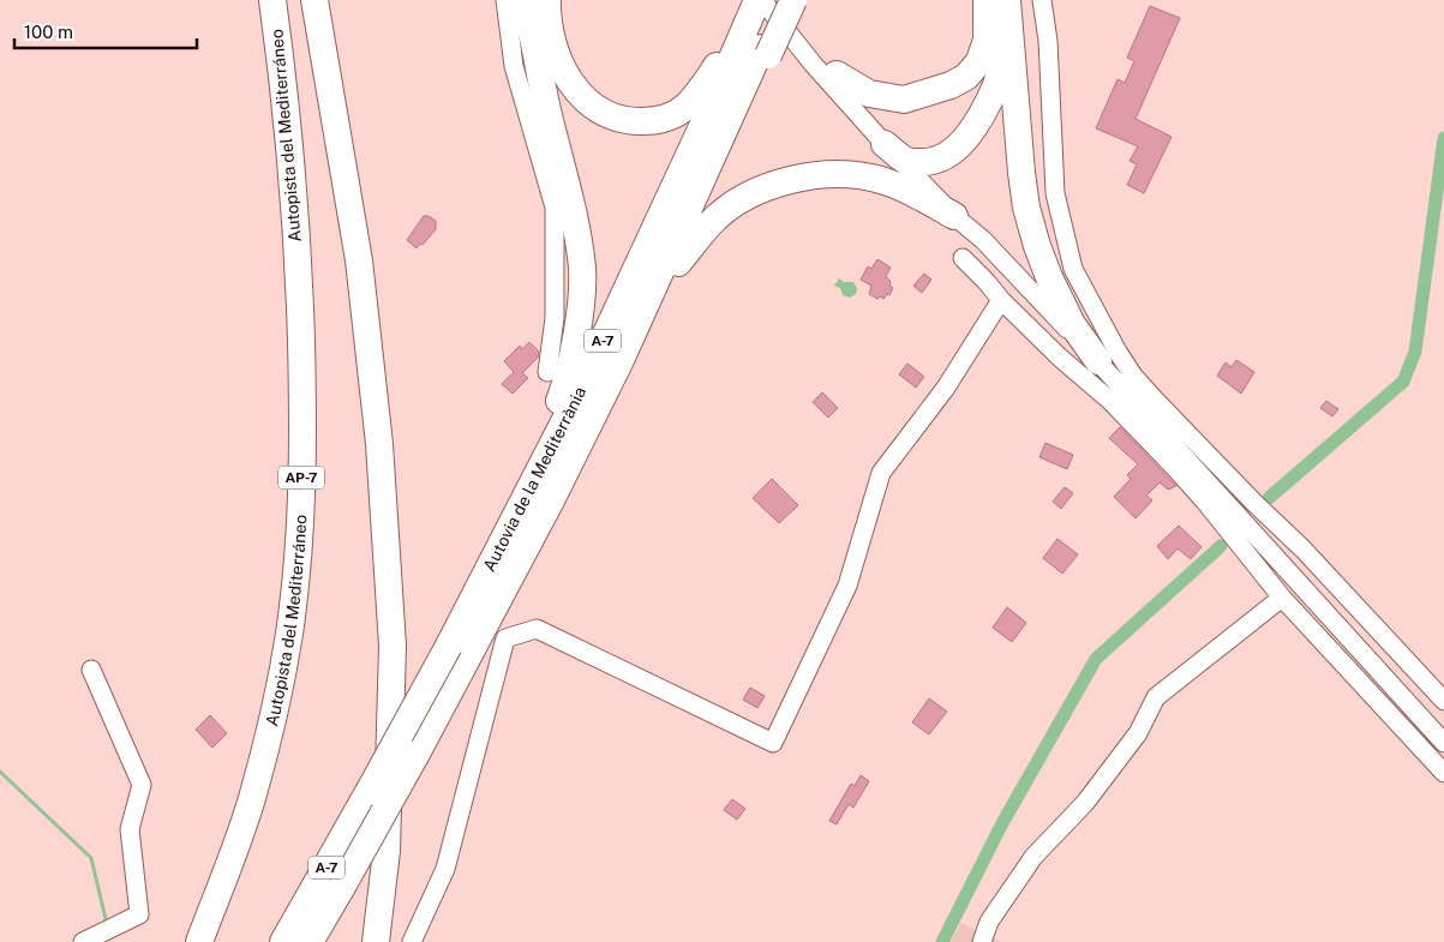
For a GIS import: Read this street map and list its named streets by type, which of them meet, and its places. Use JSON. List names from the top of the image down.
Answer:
{
  "streets": {
    "highway": [
      "Autopista del Mediterráneo",
      "A-7",
      "AP-7",
      "Autovia de la Mediterrània"
    ]
  },
  "scale_bar": "100 m"
}
